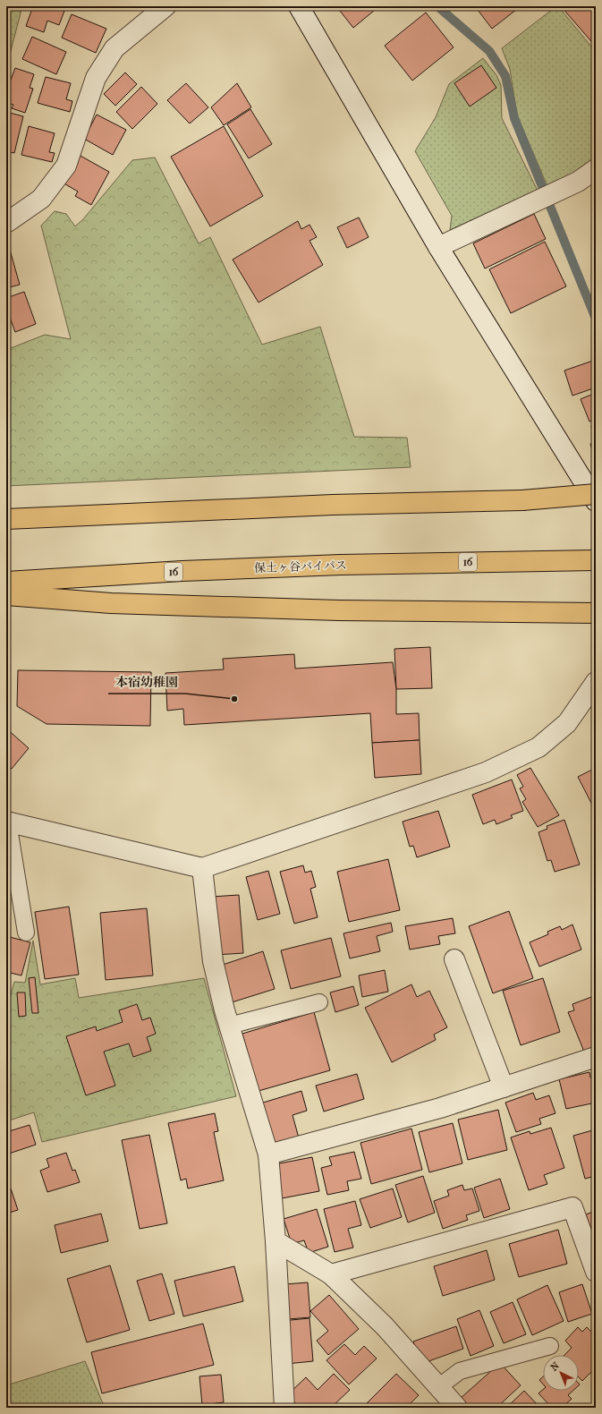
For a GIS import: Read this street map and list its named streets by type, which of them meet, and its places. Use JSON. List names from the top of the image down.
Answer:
{
  "streets": {
    "highway": ["16", "保土ヶ谷バイパス"]
  },
  "places": ["本宿幼稚園"],
  "north": "top left"
}
